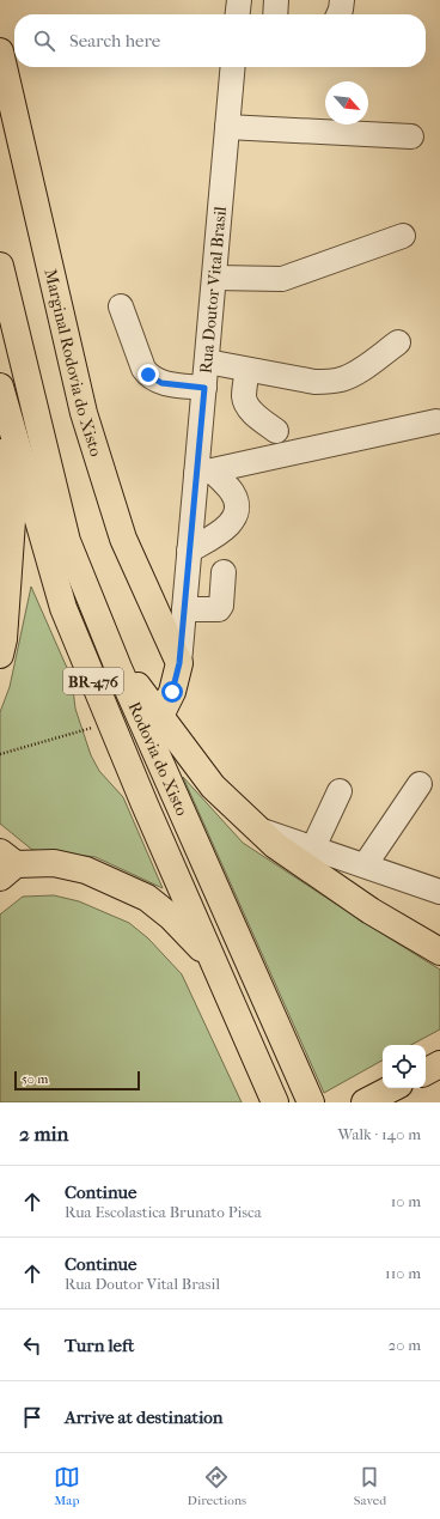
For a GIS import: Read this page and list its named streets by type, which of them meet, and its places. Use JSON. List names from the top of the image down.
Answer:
{
  "streets": {
    "main road": ["Marginal Rodovia do Xisto", "BR-476", "Rodovia do Xisto"],
    "street": ["Rua Doutor Vital Brasil"]
  },
  "crossings": [
    ["Rua Doutor Vital Brasil", "Marginal Rodovia do Xisto"]
  ],
  "scale_bar": "50 m",
  "north": "bottom right",
  "page": {
    "search": "Search here",
    "scale": "50 m",
    "heading": ["2 min", "Walk · 140 m"],
    "list": [
      ["Continue", "Rua Escolastica Brunato Pisca", "10 m"],
      ["Continue", "Rua Doutor Vital Brasil", "110 m"],
      ["Turn left", "20 m"],
      "Arrive at destination"
    ],
    "nav": ["Map", "Directions", "Saved"]
  }
}
